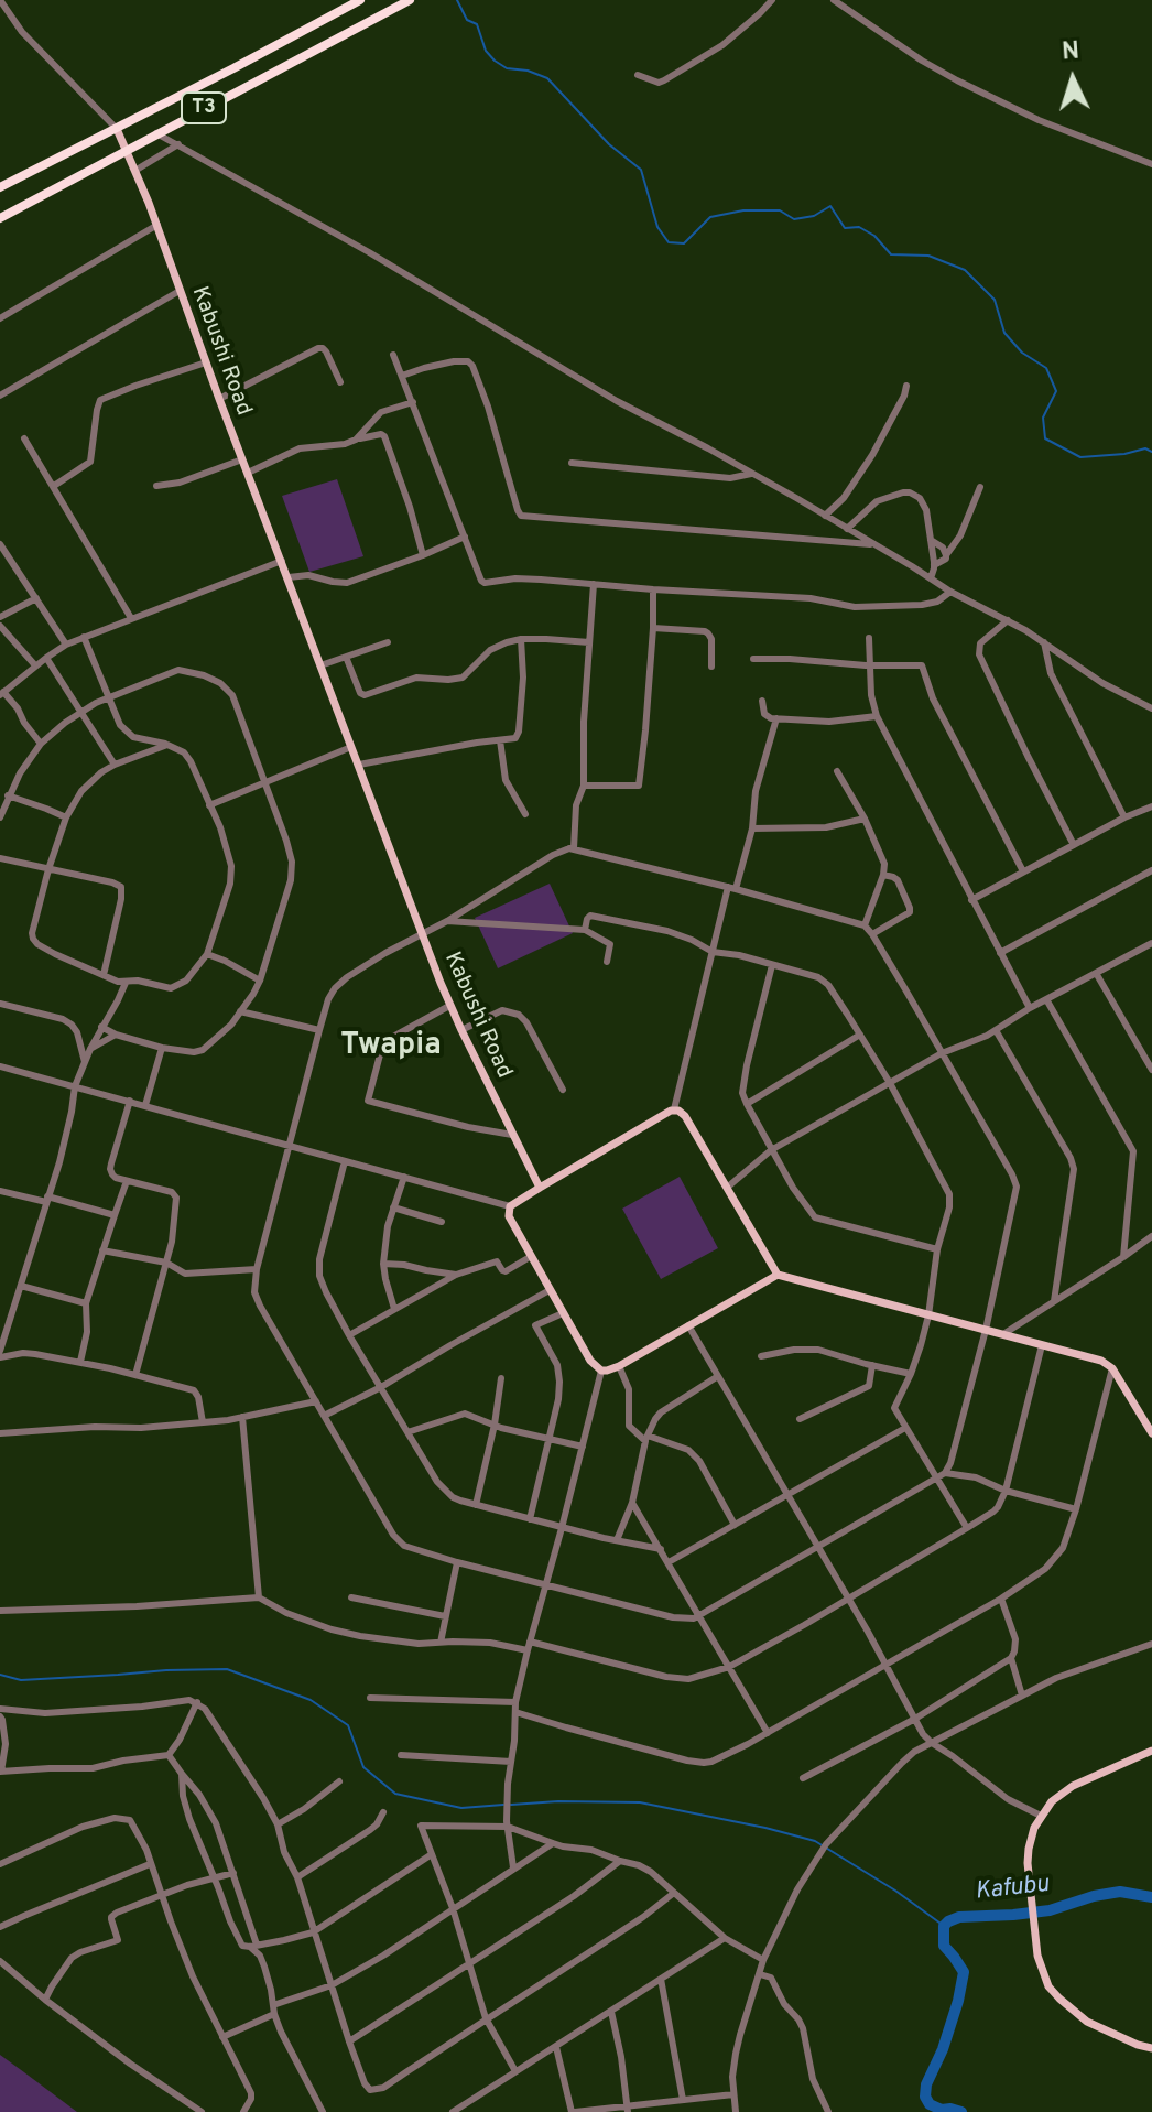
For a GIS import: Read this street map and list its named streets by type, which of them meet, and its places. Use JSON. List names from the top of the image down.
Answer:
{
  "streets": {
    "highway": ["T3"],
    "main road": ["Kabushi Road"]
  },
  "crossings": [
    ["T3", "Kabushi Road"]
  ],
  "districts": ["Twapia"],
  "water": ["Kafubu"],
  "north": "top"
}
